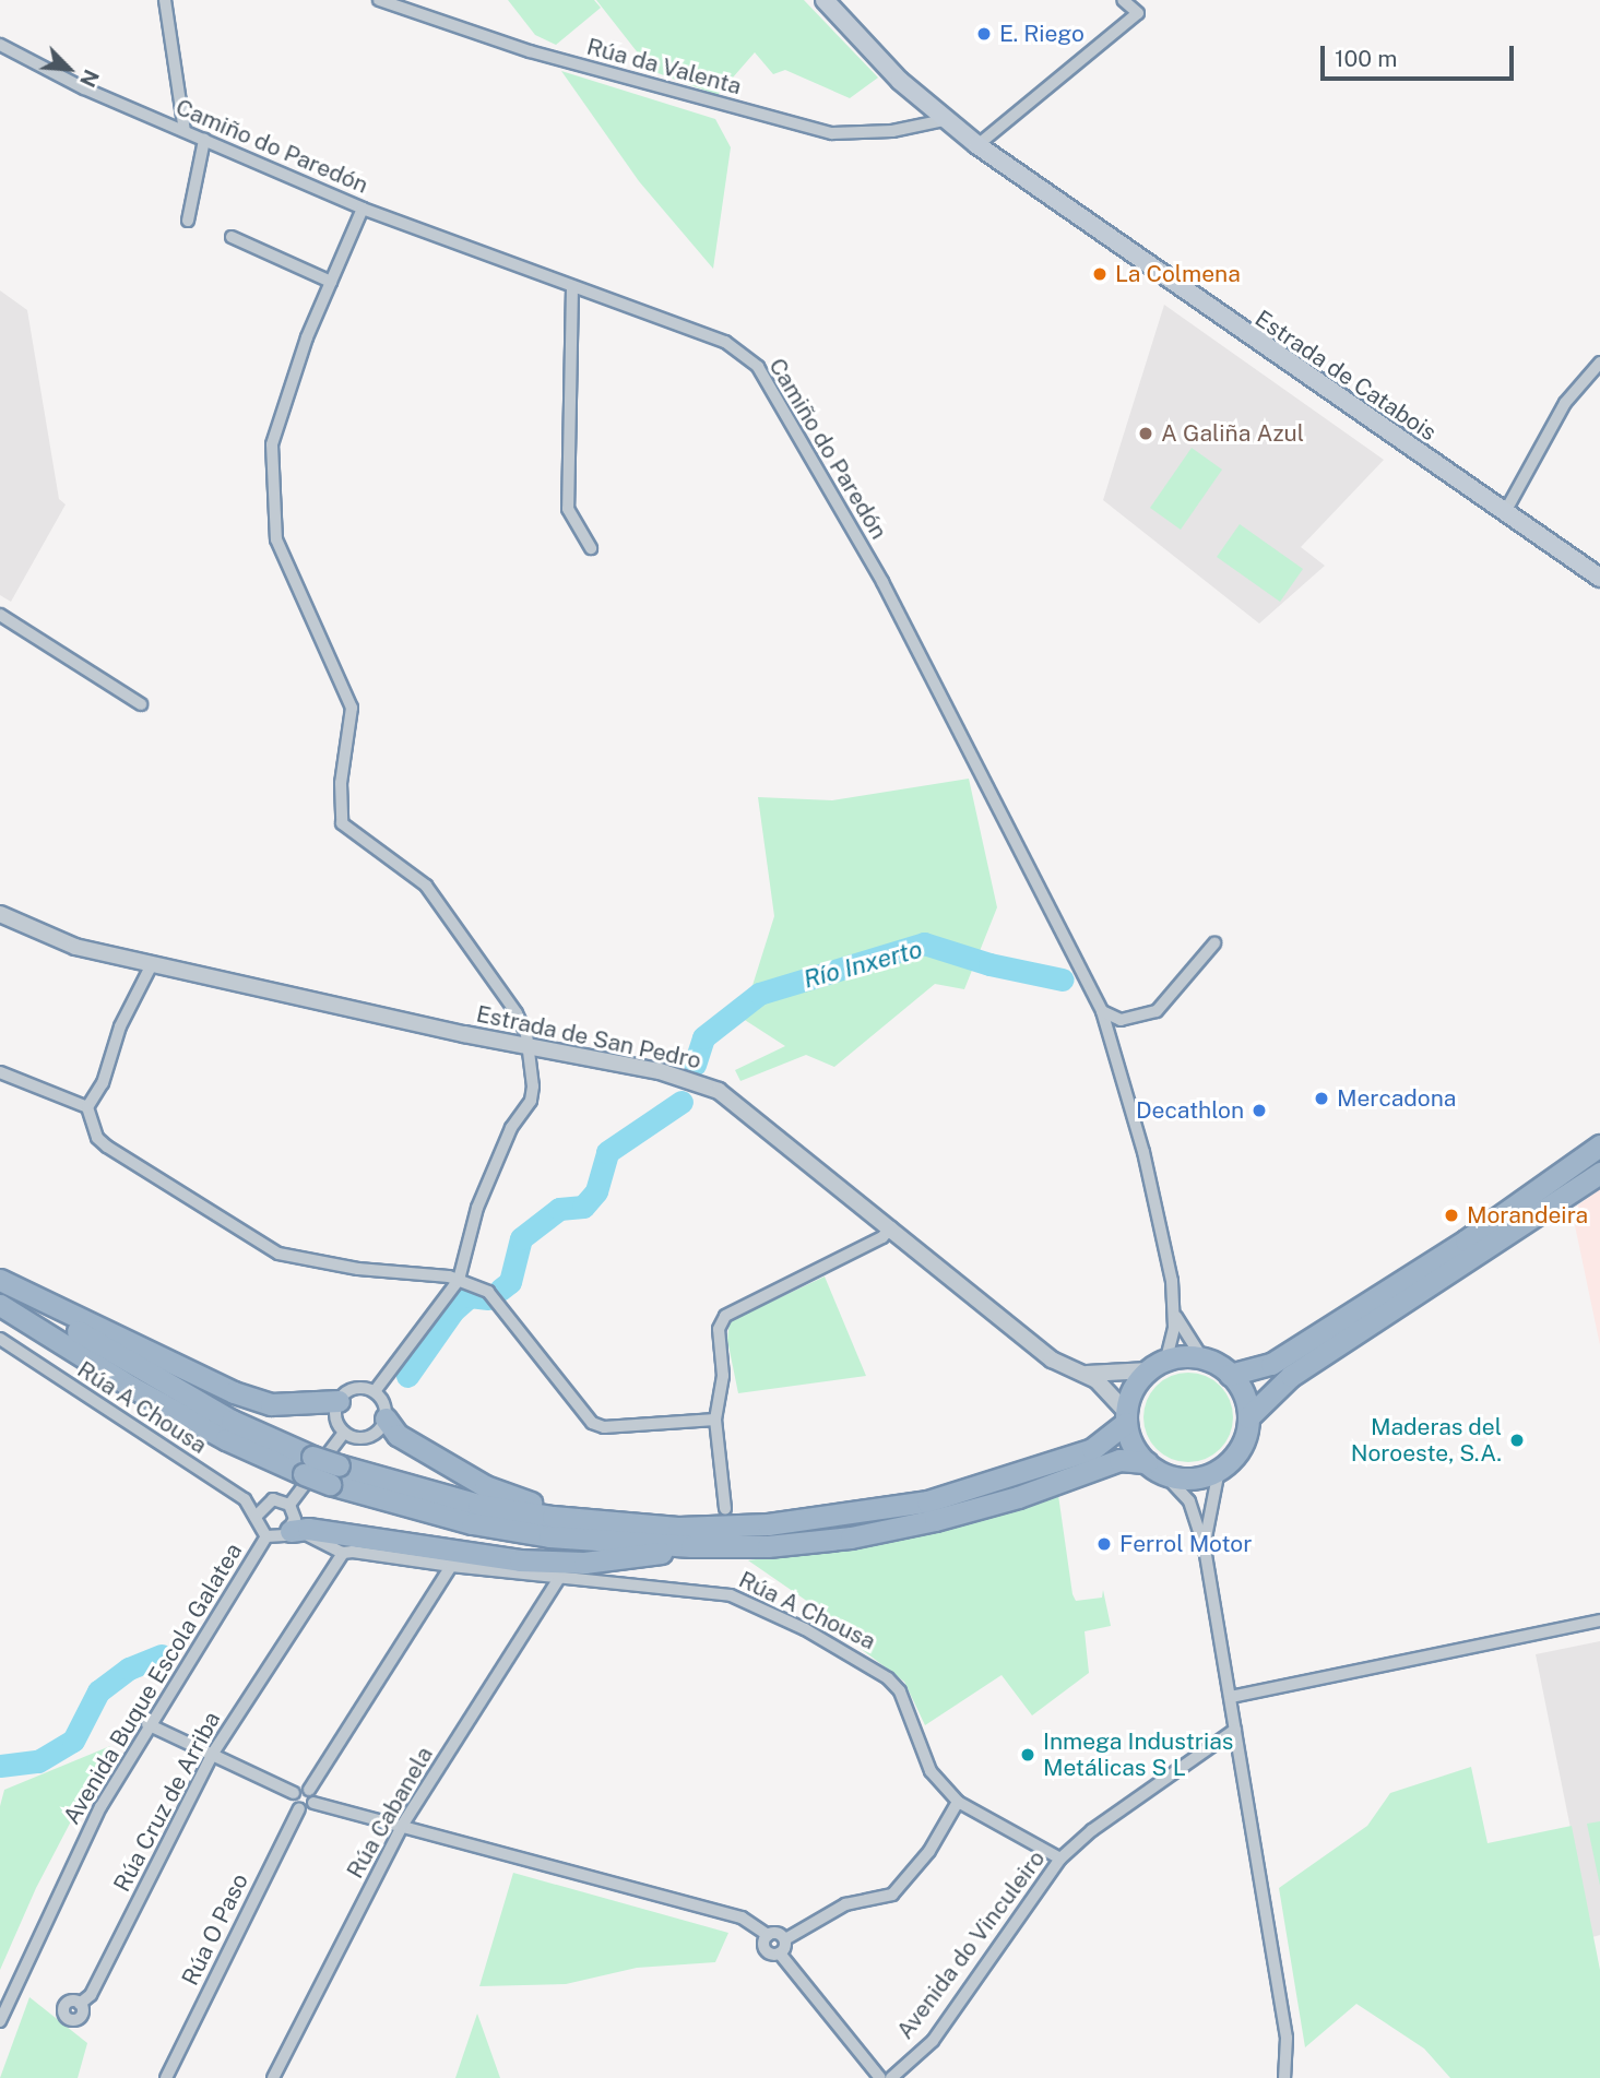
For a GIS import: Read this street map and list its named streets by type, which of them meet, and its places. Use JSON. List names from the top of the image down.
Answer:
{
  "streets": {
    "main road": ["Estrada de Catabois"],
    "street": [
      "Rúa da Valenta",
      "Camiño do Paredón",
      "Estrada de San Pedro",
      "Rúa A Chousa",
      "Avenida Buque Escola Galatea",
      "Rúa Cruz de Arriba",
      "Rúa Cabanela",
      "Rúa O Paso",
      "Avenida do Vinculeiro"
    ]
  },
  "crossings": [
    ["Rúa da Valenta", "Estrada de Catabois"],
    ["Rúa A Chousa", "Avenida Buque Escola Galatea"],
    ["Rúa A Chousa", "Rúa Cruz de Arriba"],
    ["Rúa A Chousa", "Rúa Cabanela"],
    ["Rúa A Chousa", "Avenida do Vinculeiro"]
  ],
  "water": ["Río Inxerto"],
  "places": [
    "E. Riego",
    "La Colmena",
    "A Galiña Azul",
    "Mercadona",
    "Decathlon",
    "Morandeira",
    "Maderas del Noroeste, S.A.",
    "Ferrol Motor",
    "Inmega Industrias Metálicas S L"
  ],
  "scale_bar": "100 m",
  "north": "bottom right"
}
